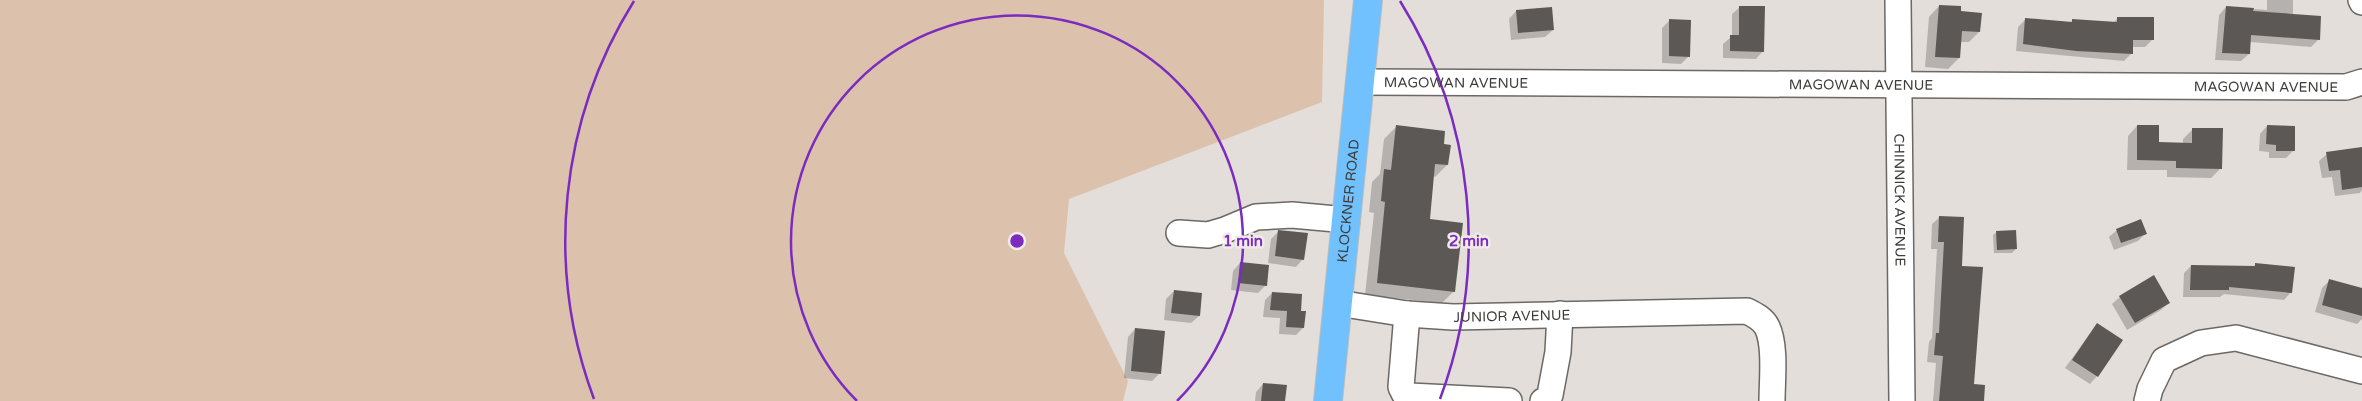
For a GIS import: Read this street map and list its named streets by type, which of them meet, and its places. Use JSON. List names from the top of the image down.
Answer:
{
  "streets": {
    "main road": ["KLOCKNER ROAD"],
    "street": ["MAGOWAN AVENUE", "CHINNICK AVENUE", "JUNIOR AVENUE"]
  },
  "crossings": [
    ["MAGOWAN AVENUE", "KLOCKNER ROAD"],
    ["MAGOWAN AVENUE", "CHINNICK AVENUE"],
    ["KLOCKNER ROAD", "JUNIOR AVENUE"]
  ],
  "rings": ["1 min", "2 min"]
}
